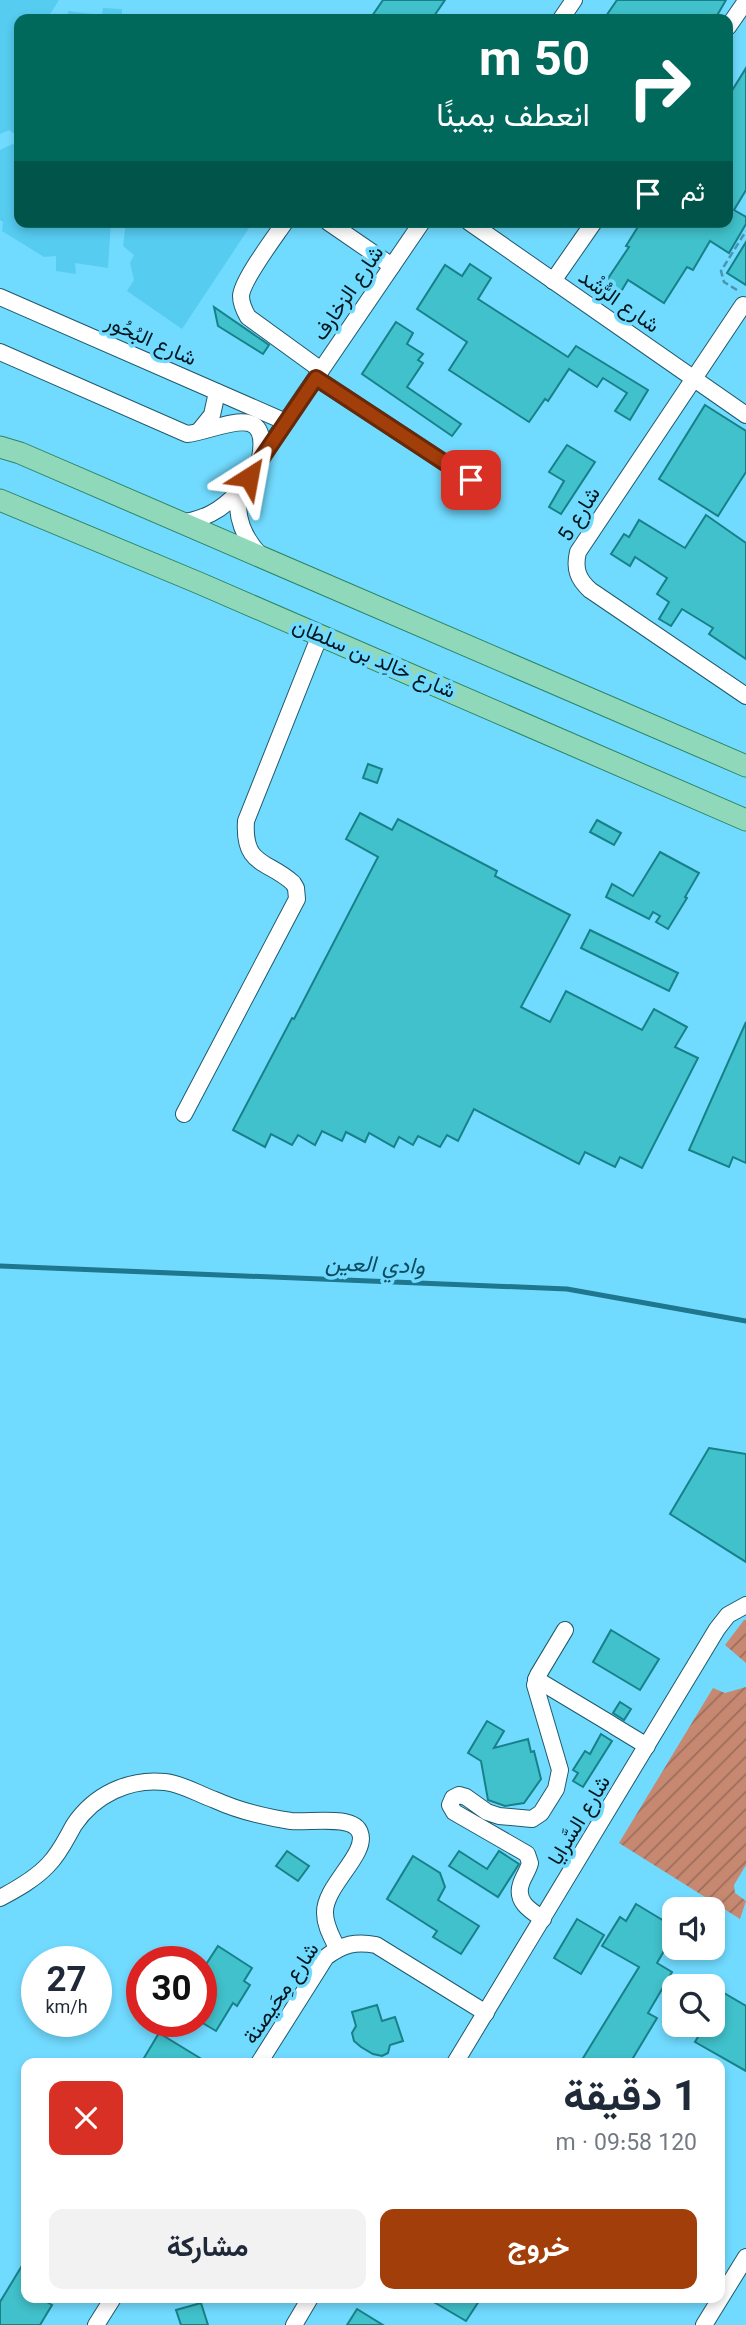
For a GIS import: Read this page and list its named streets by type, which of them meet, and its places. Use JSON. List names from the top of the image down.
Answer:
{
  "streets": {
    "main road": ["شارع خالِد بن سلطان"],
    "street": [
      "شارع الزخارف",
      "شارع الرُّشْد",
      "شارع البُحُور",
      "شارع 5",
      "شارع السَّرايا",
      "شارع مِحَيصنة"
    ]
  },
  "crossings": [
    ["شارع الزخارف", "شارع البُحُور"],
    ["شارع الرُّشْد", "شارع 5"],
    ["شارع السَّرايا", "شارع مِحَيصنة"]
  ],
  "water": ["وادي العين"],
  "page": {
    "turn": ["50 m", "انعطف يمينًا"],
    "then": "ثم",
    "speed": "27 km/h",
    "limit": "30",
    "heading": ["1 دقيقة", "120 m · 09:58"],
    "buttons": ["خروج", "مشاركة"]
  }
}
